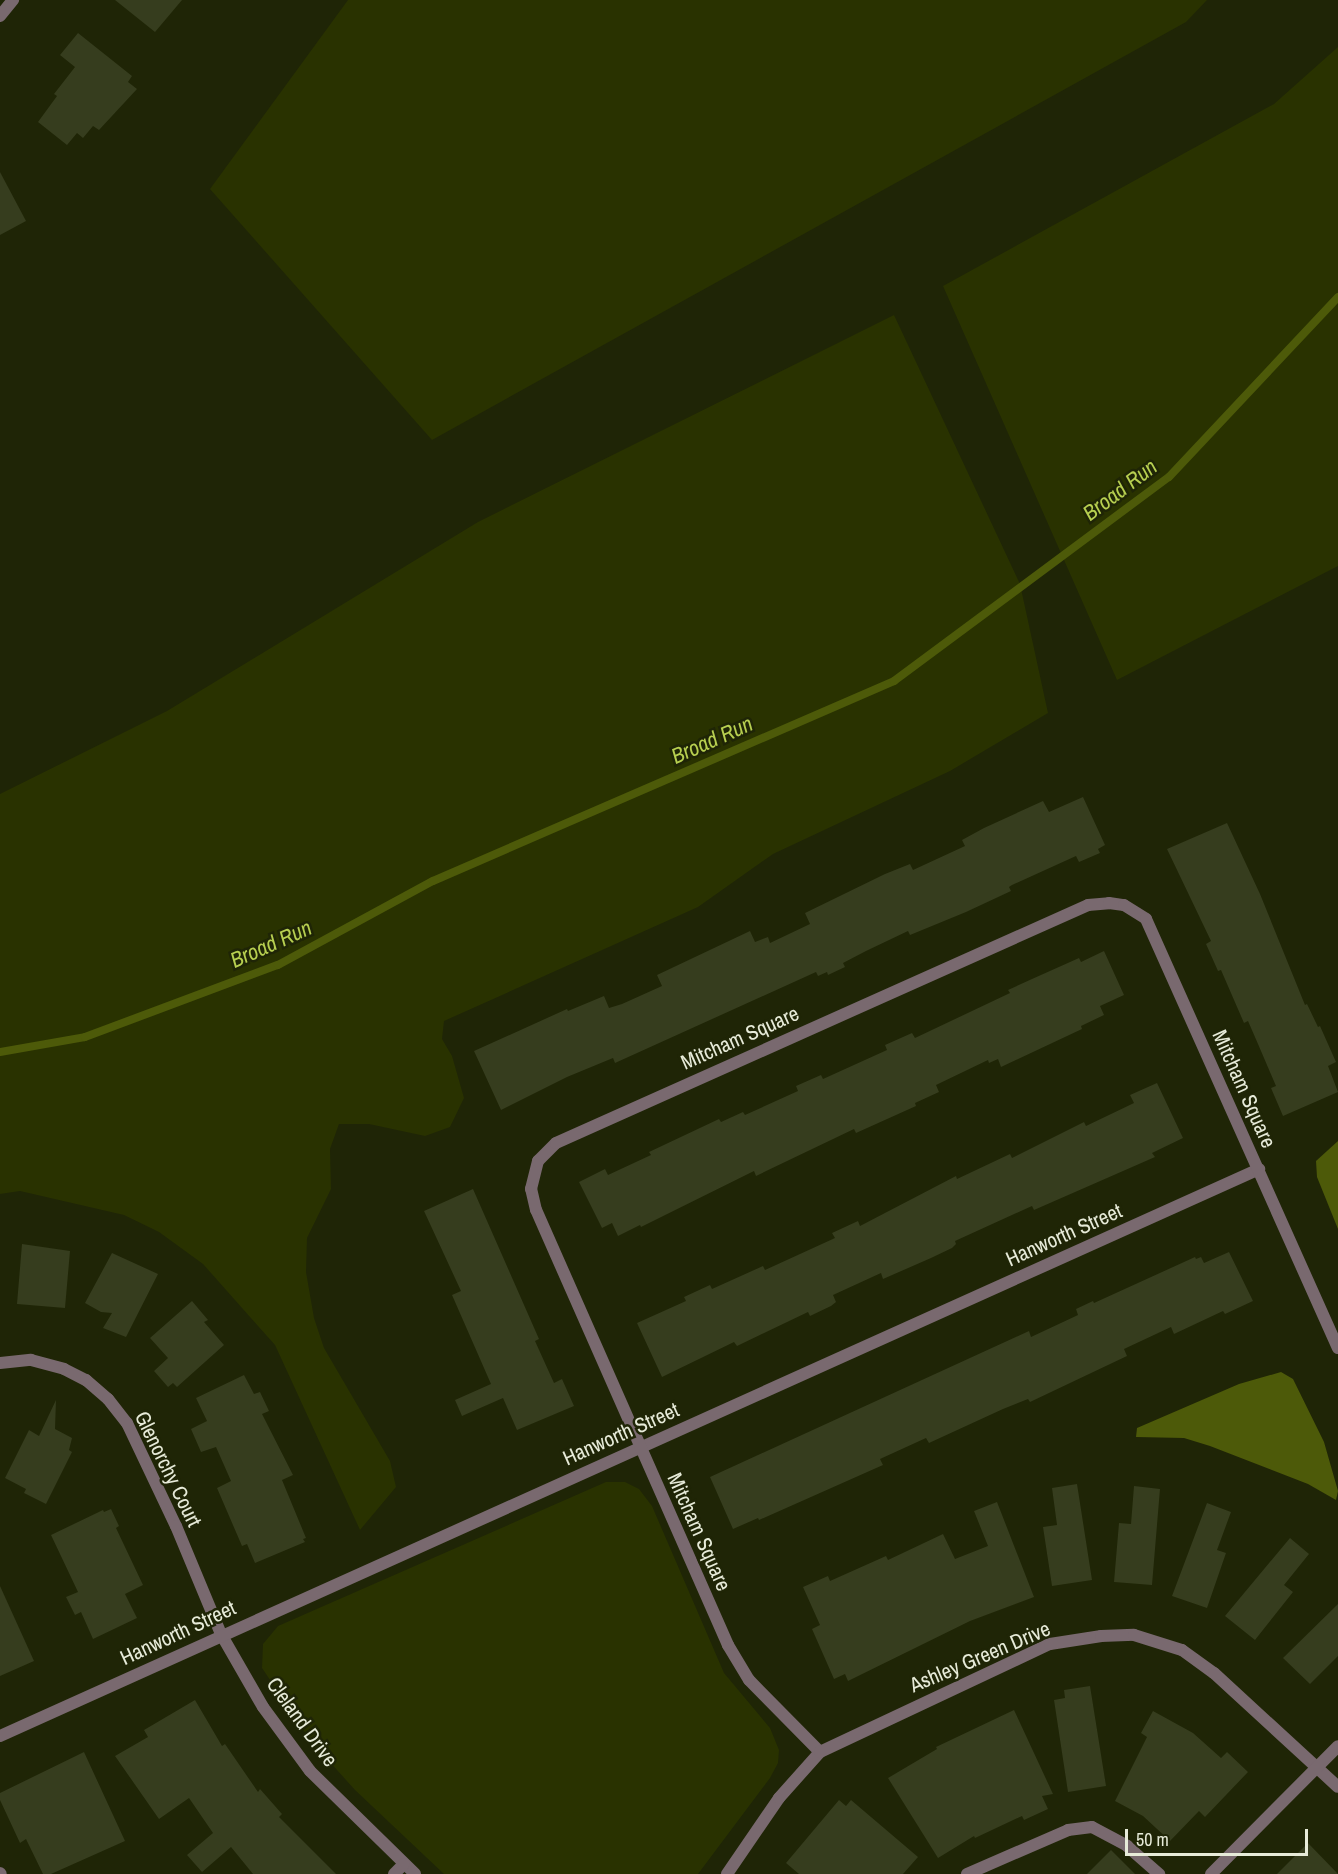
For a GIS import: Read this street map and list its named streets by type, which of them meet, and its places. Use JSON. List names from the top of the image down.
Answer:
{
  "streets": {
    "street": [
      "Mitcham Square",
      "Hanworth Street",
      "Glenorchy Court",
      "Ashley Green Drive",
      "Cleland Drive"
    ]
  },
  "crossings": [
    ["Mitcham Square", "Hanworth Street"],
    ["Mitcham Square", "Ashley Green Drive"],
    ["Hanworth Street", "Glenorchy Court"],
    ["Hanworth Street", "Cleland Drive"],
    ["Glenorchy Court", "Cleland Drive"]
  ],
  "water": ["Broad Run"],
  "scale_bar": "50 m"
}
